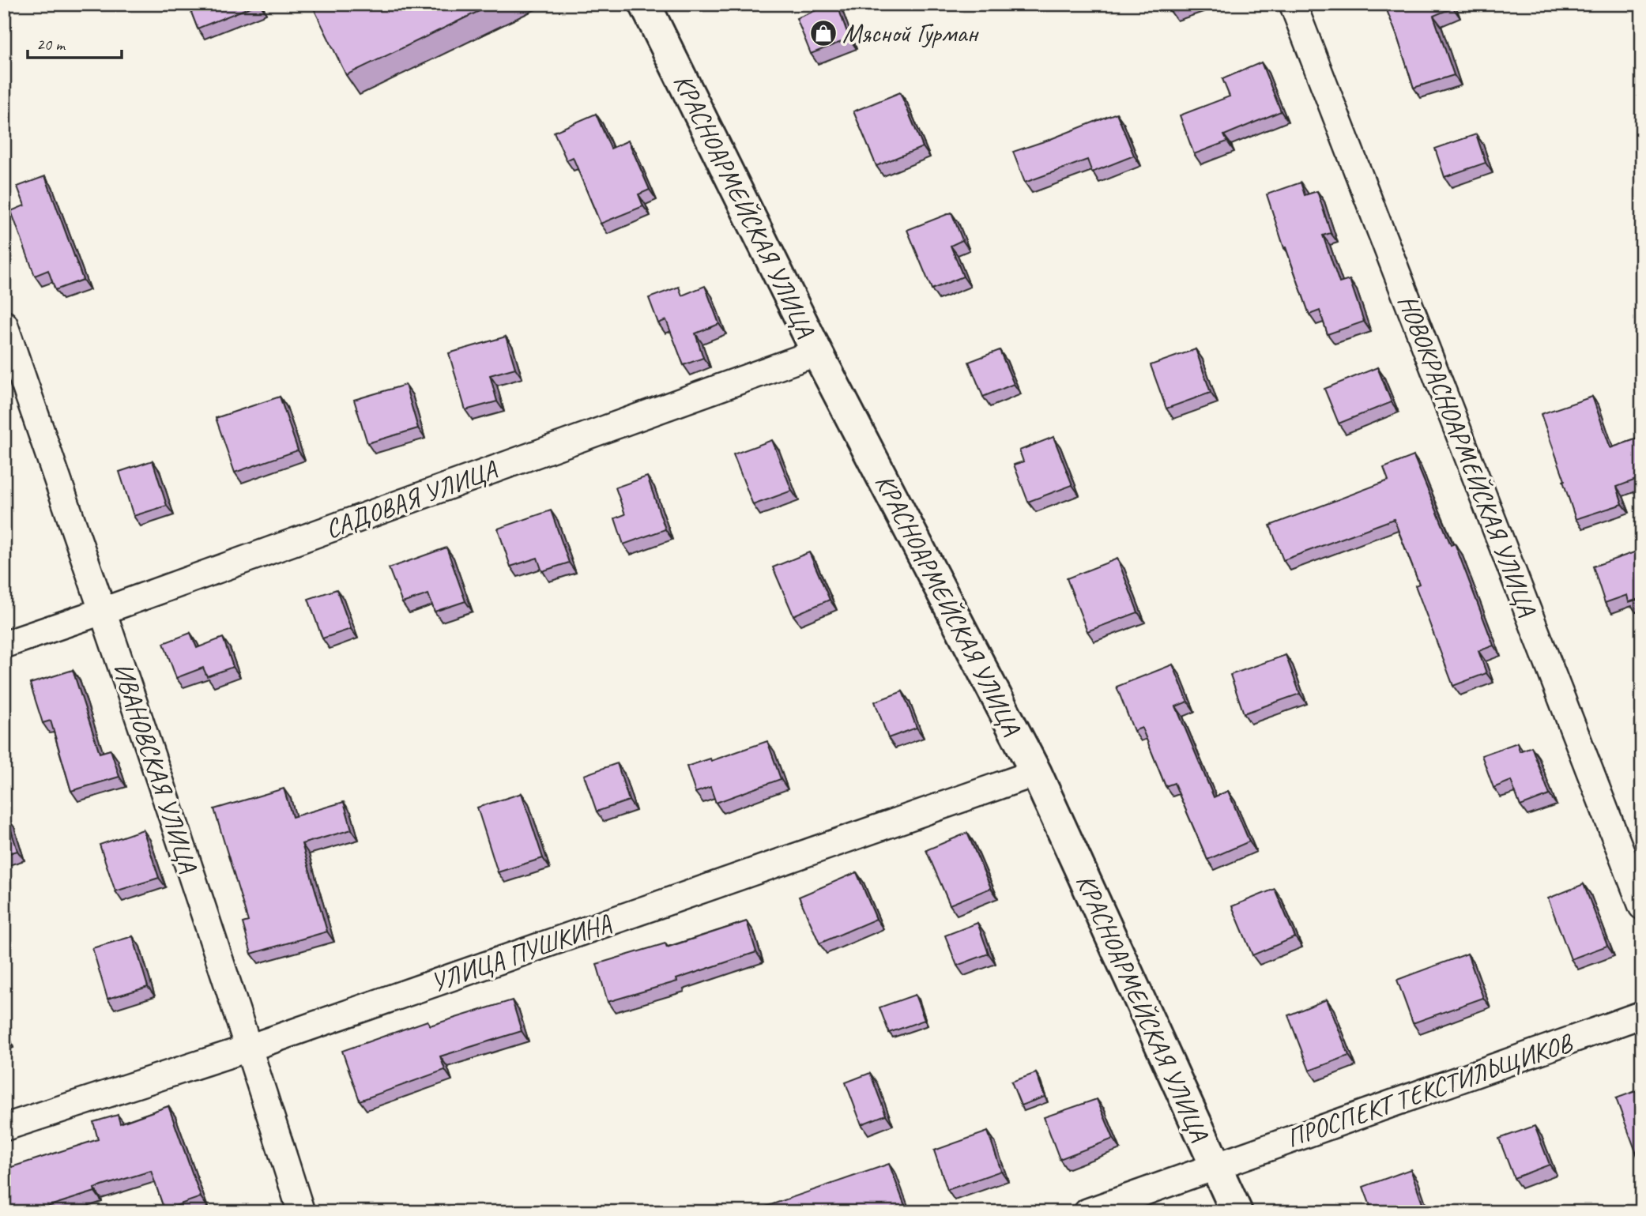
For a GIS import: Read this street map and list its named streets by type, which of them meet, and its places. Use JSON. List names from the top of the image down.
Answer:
{
  "streets": {
    "street": [
      "КРАСНОАРМЕЙСКАЯ УЛИЦА",
      "НОВОКРАСНОАРМЕЙСКАЯ УЛИЦА",
      "САДОВАЯ УЛИЦА",
      "ИВАНОВСКАЯ УЛИЦА",
      "УЛИЦА ПУШКИНА",
      "ПРОСПЕКТ ТЕКСТИЛЬЩИКОВ"
    ]
  },
  "crossings": [
    ["КРАСНОАРМЕЙСКАЯ УЛИЦА", "САДОВАЯ УЛИЦА"],
    ["КРАСНОАРМЕЙСКАЯ УЛИЦА", "УЛИЦА ПУШКИНА"],
    ["КРАСНОАРМЕЙСКАЯ УЛИЦА", "ПРОСПЕКТ ТЕКСТИЛЬЩИКОВ"],
    ["САДОВАЯ УЛИЦА", "ИВАНОВСКАЯ УЛИЦА"],
    ["ИВАНОВСКАЯ УЛИЦА", "УЛИЦА ПУШКИНА"]
  ],
  "places": {
    "shop": ["Мясной Гурман"]
  },
  "scale_bar": "20 m"
}
